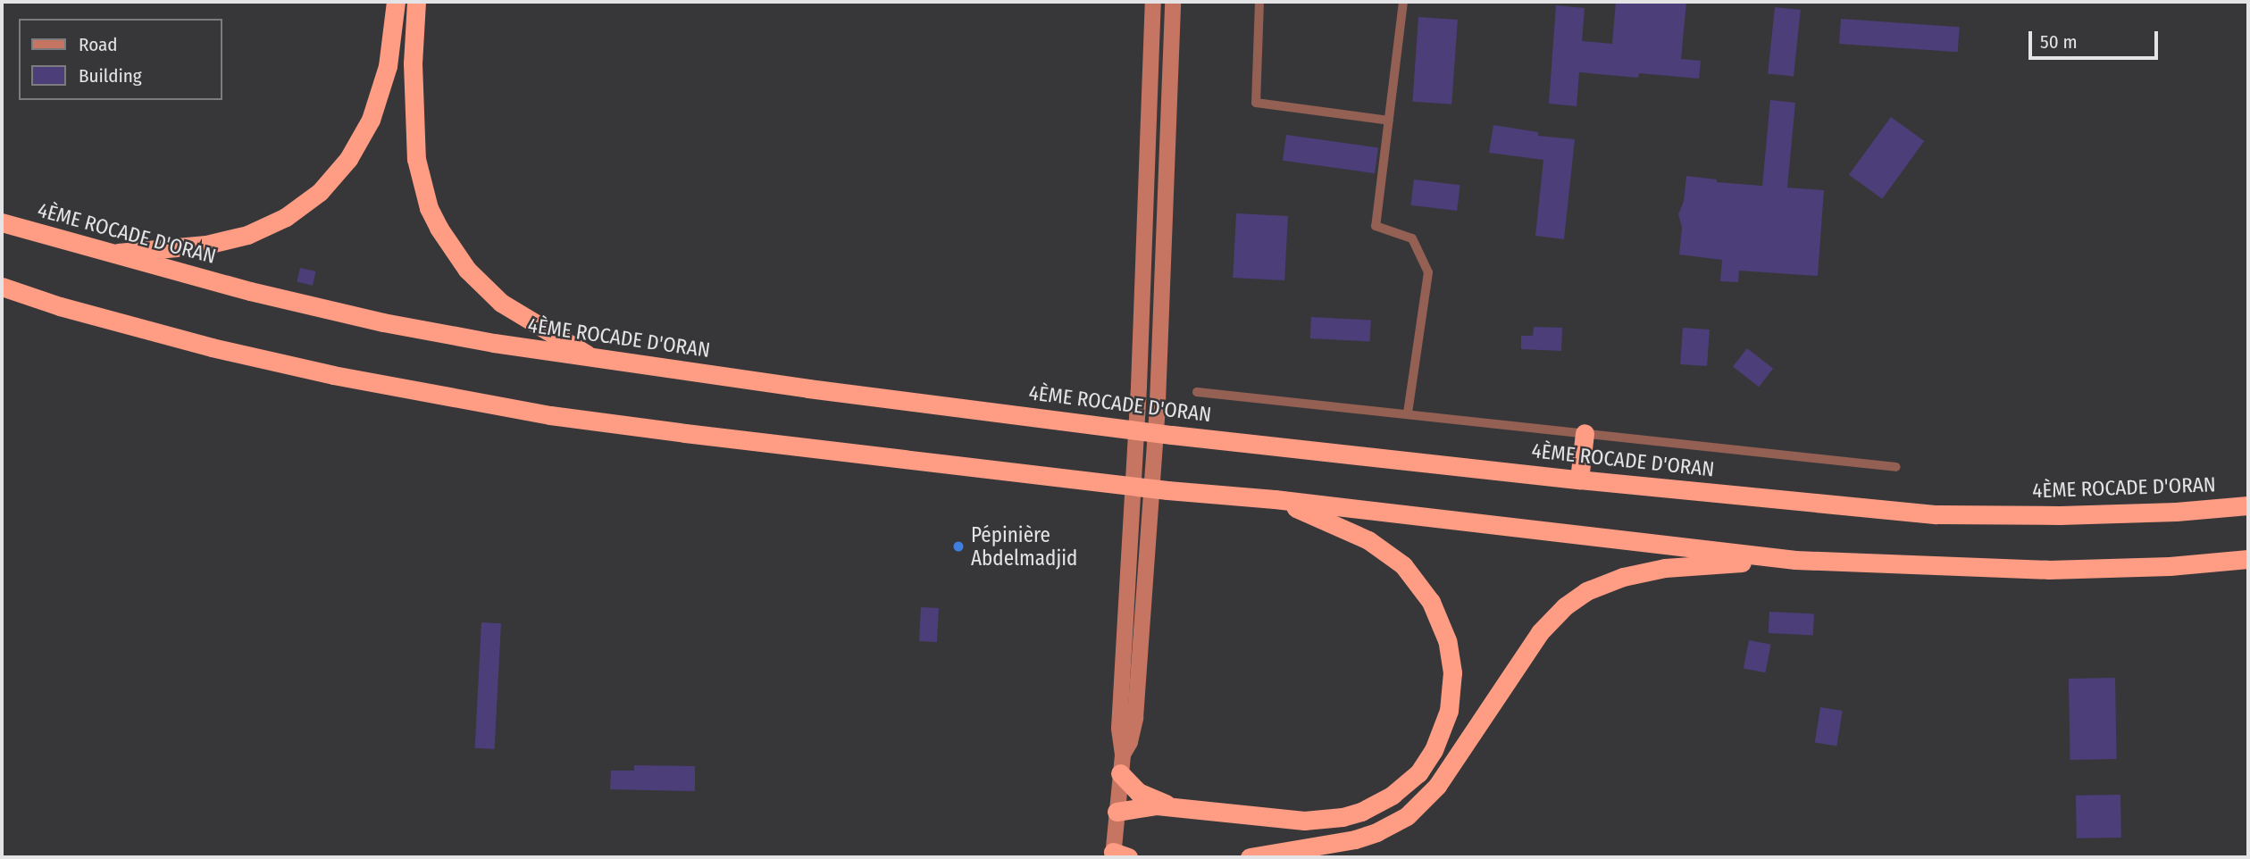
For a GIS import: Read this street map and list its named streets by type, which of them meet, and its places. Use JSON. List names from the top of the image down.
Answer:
{
  "streets": {
    "highway": ["4ÈME ROCADE D'ORAN"]
  },
  "places": ["Pépinière Abdelmadjid"],
  "legend": ["Road", "Building"],
  "scale_bar": "50 m"
}
